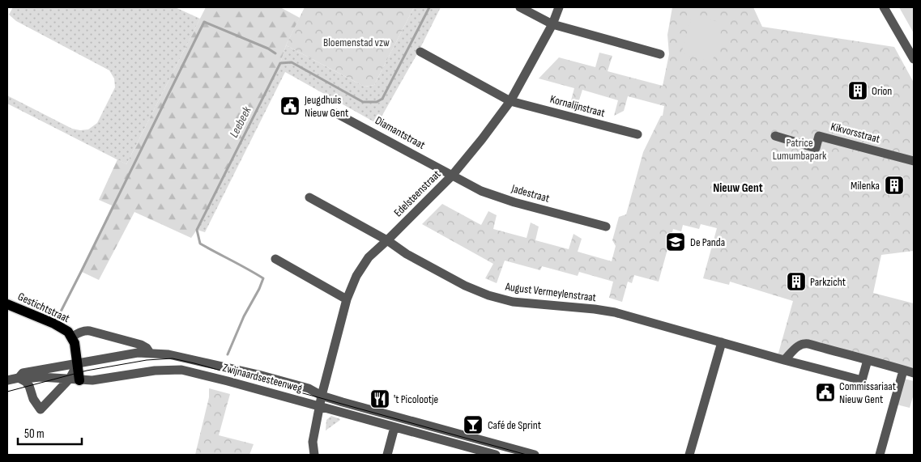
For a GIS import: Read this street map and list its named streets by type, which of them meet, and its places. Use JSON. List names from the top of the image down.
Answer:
{
  "streets": {
    "main road": ["Gestichtstraat"],
    "street": [
      "Kornalijnstraat",
      "Diamantstraat",
      "Kikvorsstraat",
      "Edelsteenstraat",
      "Jadestraat",
      "August Vermeylenstraat",
      "Zwijnaardsesteenweg"
    ]
  },
  "crossings": [
    ["Kornalijnstraat", "Edelsteenstraat"],
    ["Diamantstraat", "Edelsteenstraat"],
    ["Diamantstraat", "Jadestraat"],
    ["Edelsteenstraat", "Jadestraat"],
    ["Edelsteenstraat", "August Vermeylenstraat"],
    ["Edelsteenstraat", "Zwijnaardsesteenweg"],
    ["Gestichtstraat", "Zwijnaardsesteenweg"]
  ],
  "districts": ["Nieuw Gent"],
  "water": ["Leebeek"],
  "parks": ["Bloemenstad vzw", "Patrice Lumumbapark"],
  "places": {
    "building": ["Orion", "Milenka", "Parkzicht"],
    "public building": ["Jeugdhuis Nieuw Gent", "Commissariaat Nieuw Gent"],
    "school or university": ["De Panda"],
    "restaurant": ["'t Picolootje"],
    "bar": ["Café de Sprint"]
  },
  "scale_bar": "50 m"
}
